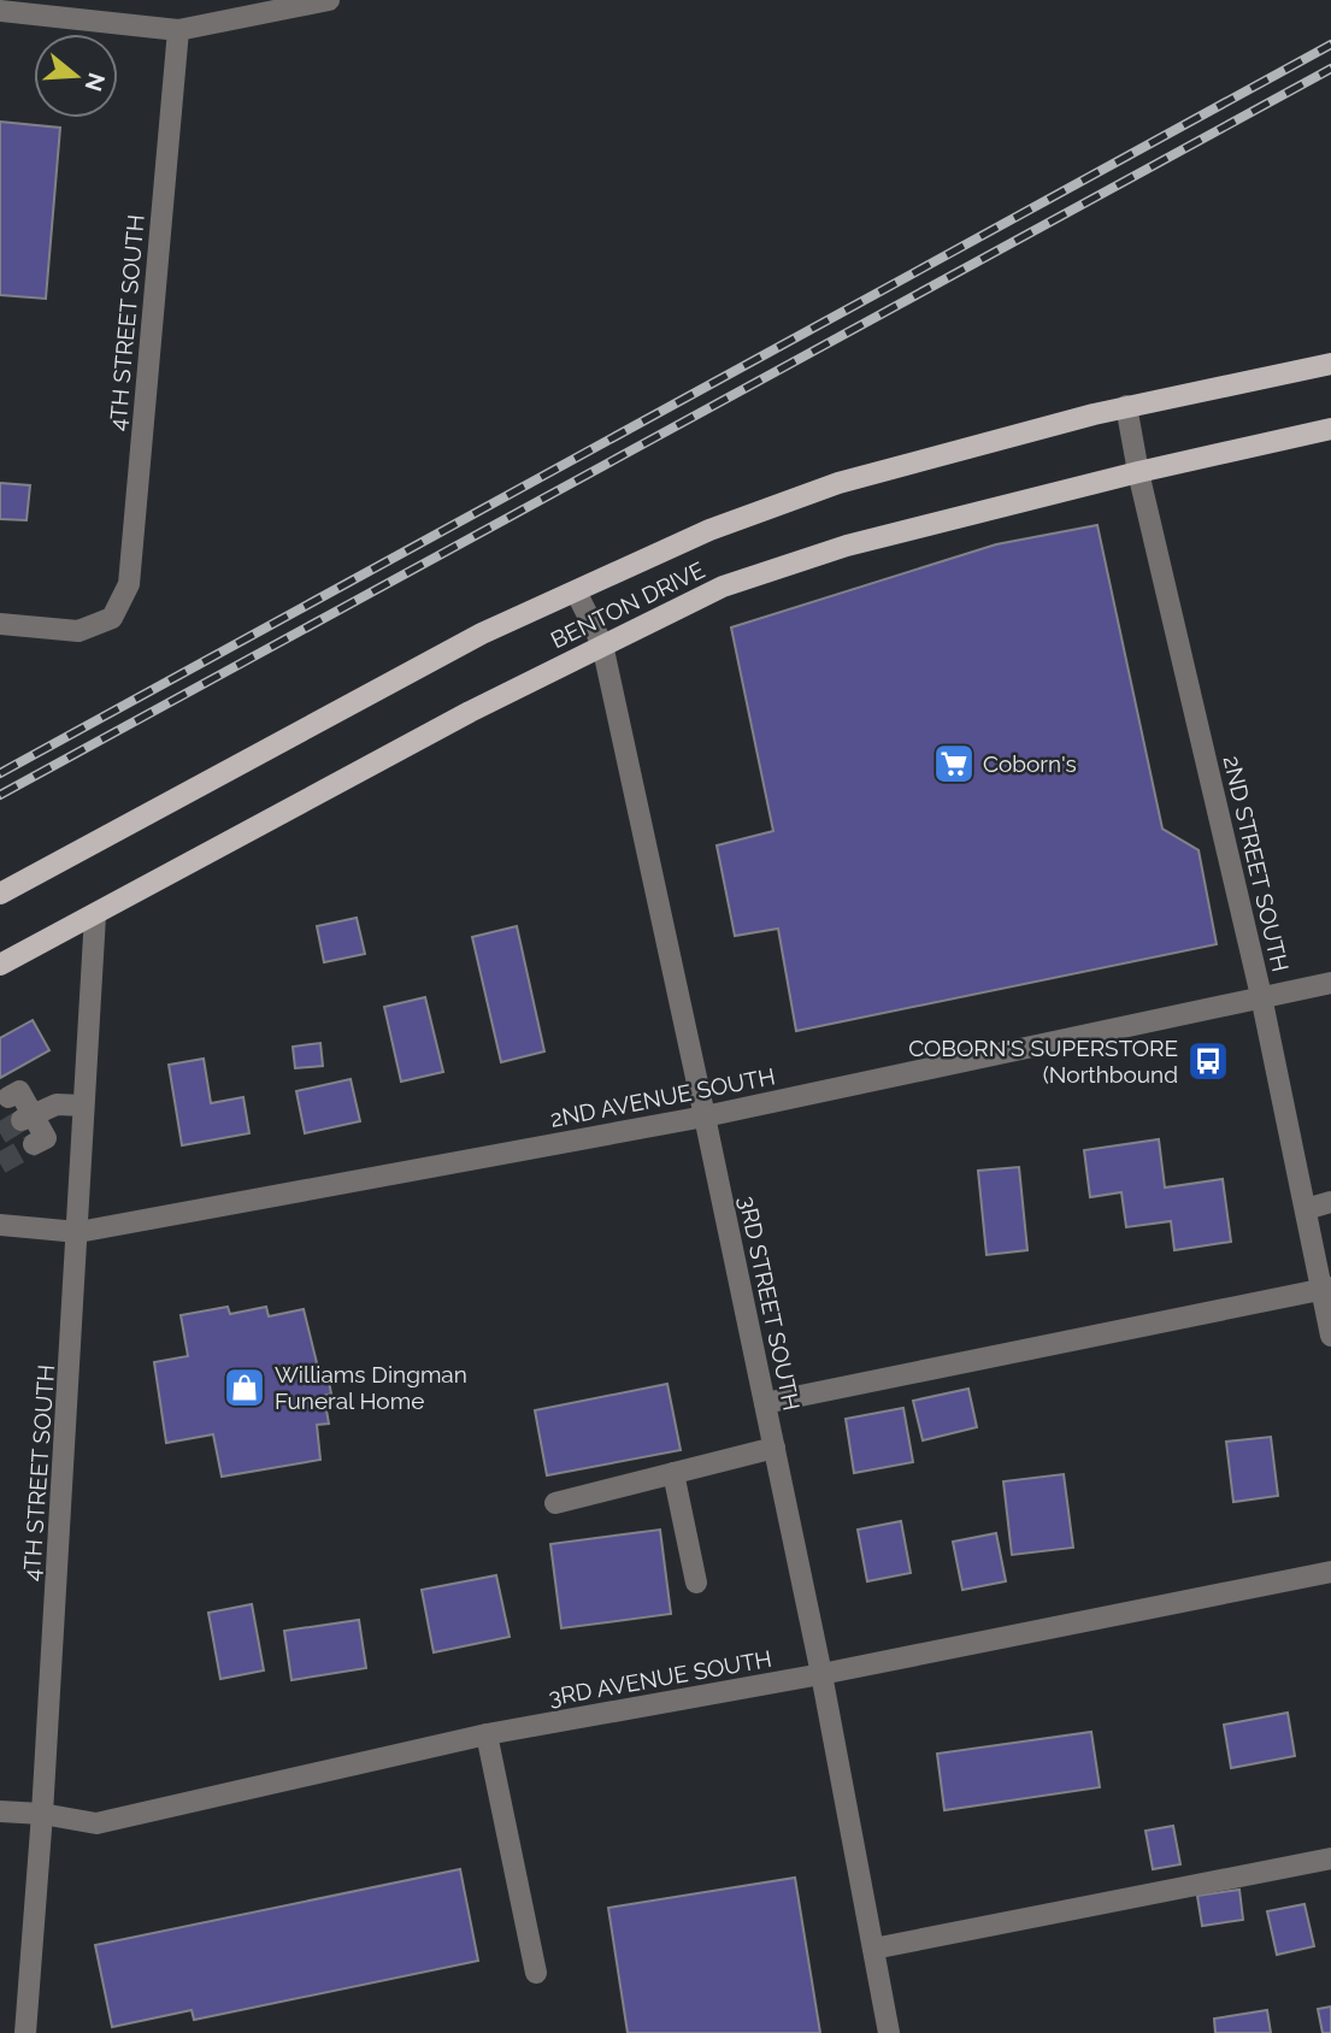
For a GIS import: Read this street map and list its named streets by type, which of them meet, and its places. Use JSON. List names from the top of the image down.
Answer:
{
  "streets": {
    "main road": ["BENTON DRIVE"],
    "street": [
      "4TH STREET SOUTH",
      "2ND STREET SOUTH",
      "2ND AVENUE SOUTH",
      "3RD STREET SOUTH",
      "3RD AVENUE SOUTH"
    ]
  },
  "crossings": [
    ["4TH STREET SOUTH", "BENTON DRIVE"],
    ["4TH STREET SOUTH", "2ND AVENUE SOUTH"],
    ["4TH STREET SOUTH", "3RD AVENUE SOUTH"],
    ["BENTON DRIVE", "2ND STREET SOUTH"],
    ["BENTON DRIVE", "3RD STREET SOUTH"],
    ["2ND STREET SOUTH", "2ND AVENUE SOUTH"],
    ["2ND AVENUE SOUTH", "3RD STREET SOUTH"],
    ["3RD STREET SOUTH", "3RD AVENUE SOUTH"]
  ],
  "places": {
    "supermarket": ["Coborn's"],
    "bus stop": ["COBORN'S SUPERSTORE (Northbound"],
    "shop": ["Williams Dingman Funeral Home"]
  },
  "north": "right"
}
